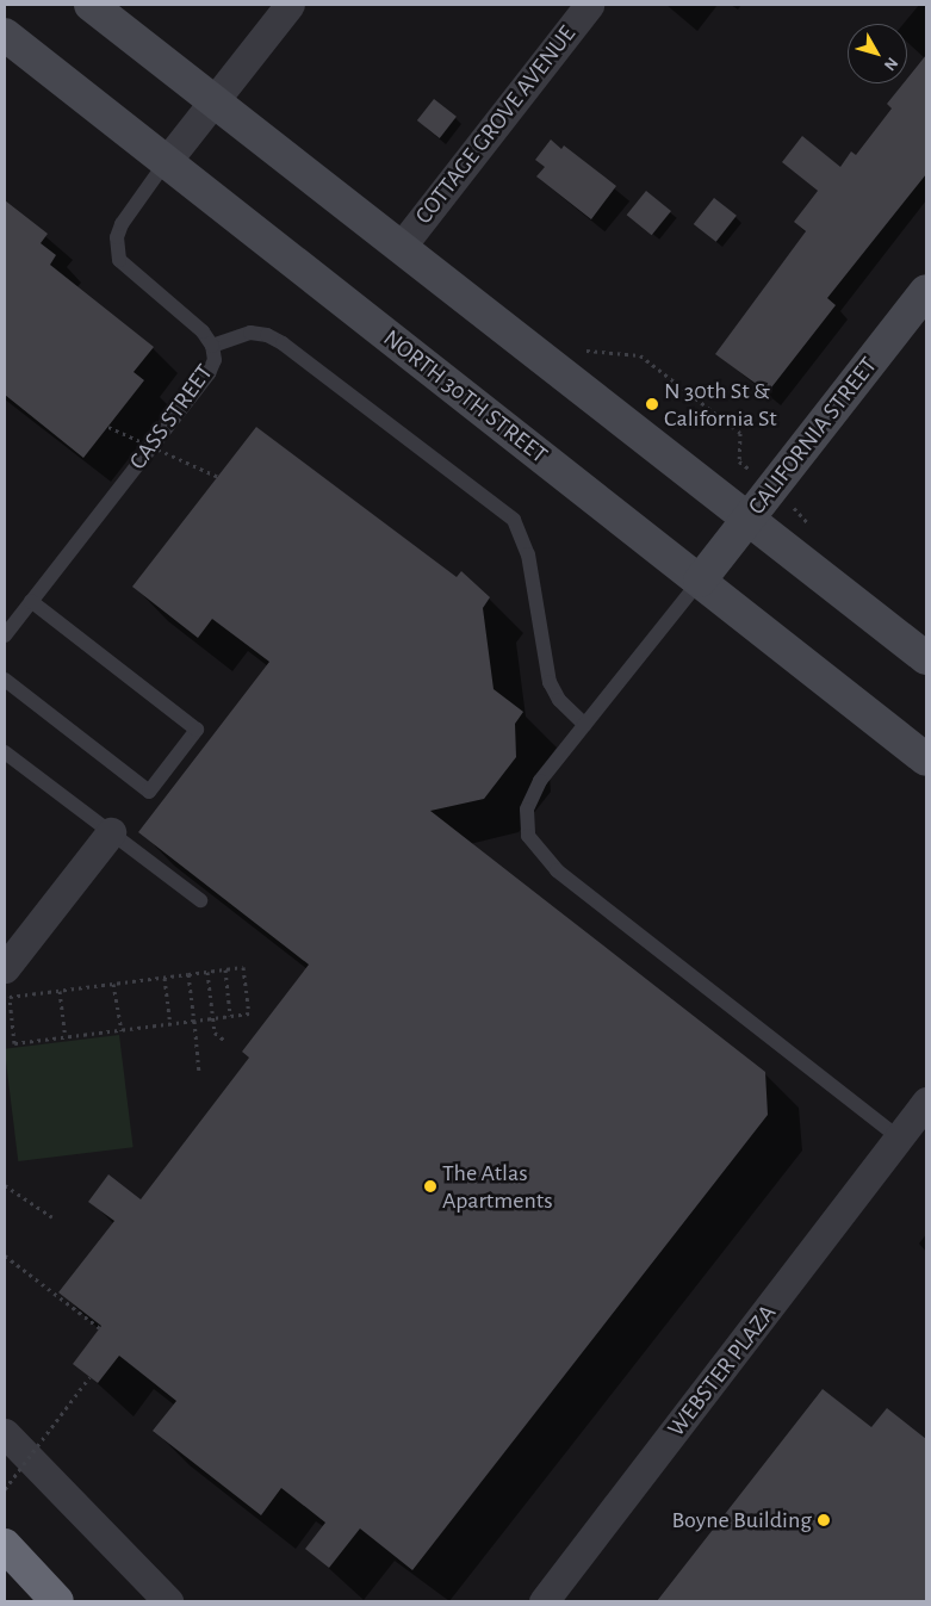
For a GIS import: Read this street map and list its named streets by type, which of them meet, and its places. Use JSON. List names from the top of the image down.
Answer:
{
  "streets": {
    "main road": ["NORTH 30TH STREET", "CALIFORNIA STREET"],
    "street": ["COTTAGE GROVE AVENUE", "CASS STREET", "WEBSTER PLAZA"]
  },
  "crossings": [
    ["NORTH 30TH STREET", "CASS STREET"],
    ["NORTH 30TH STREET", "CALIFORNIA STREET"]
  ],
  "places": ["N 30th St & California St", "The Atlas Apartments", "Boyne Building"],
  "north": "bottom right"
}
